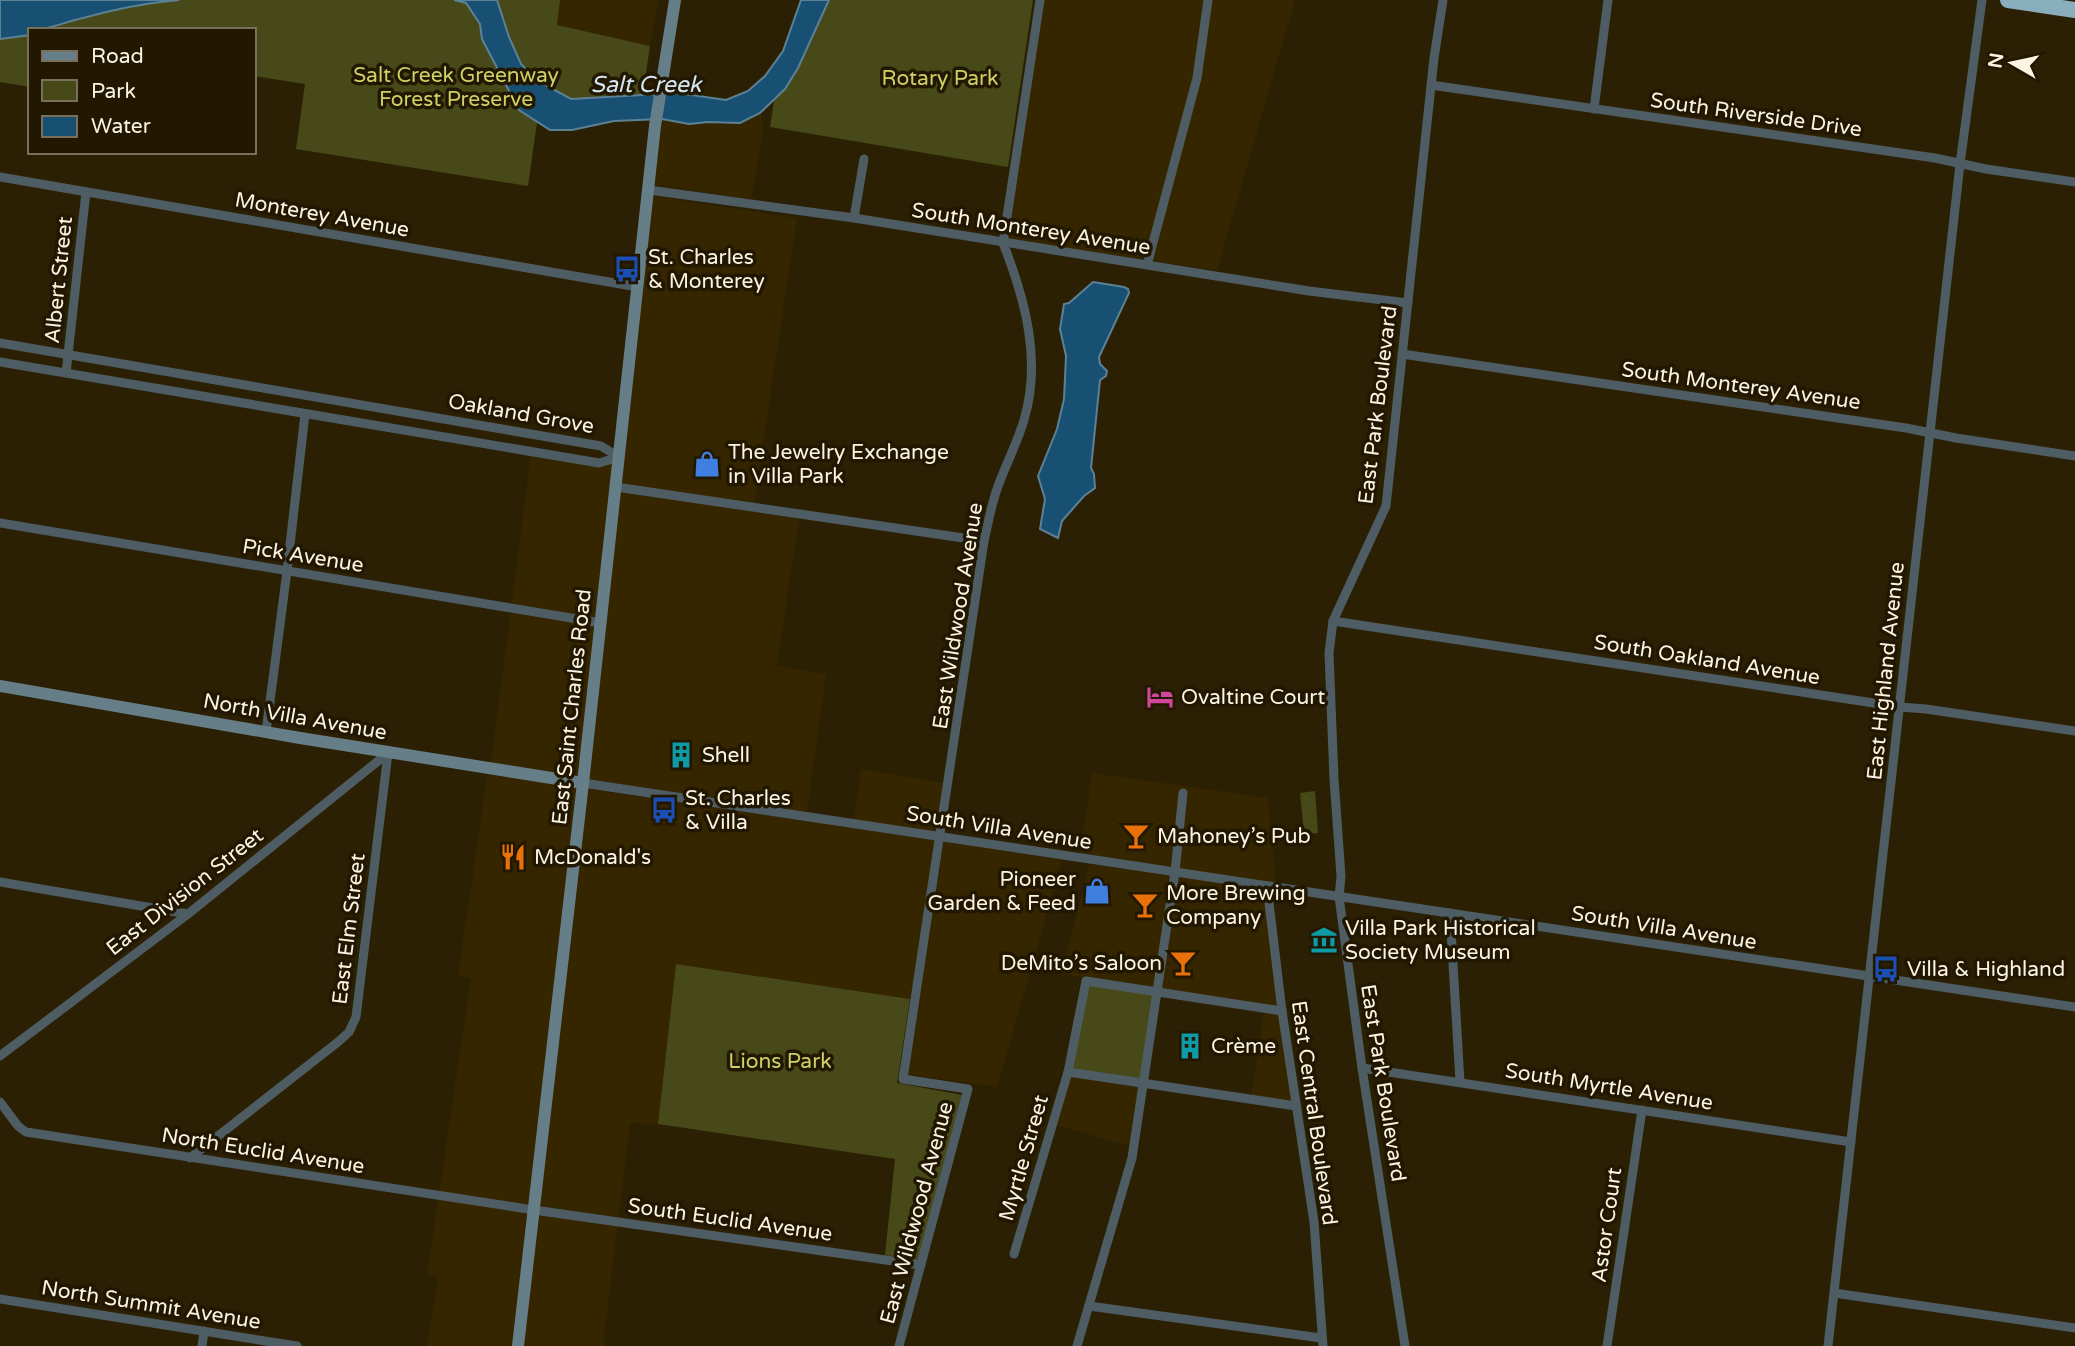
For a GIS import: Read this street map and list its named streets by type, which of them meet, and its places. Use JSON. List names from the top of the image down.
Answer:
{
  "streets": {
    "main road": ["East Saint Charles Road", "North Villa Avenue"],
    "street": [
      "South Riverside Drive",
      "Monterey Avenue",
      "South Monterey Avenue",
      "Albert Street",
      "East Park Boulevard",
      "Oakland Grove",
      "Pick Avenue",
      "East Wildwood Avenue",
      "South Oakland Avenue",
      "East Highland Avenue",
      "South Villa Avenue",
      "East Division Street",
      "East Elm Street",
      "South Myrtle Avenue",
      "East Central Boulevard",
      "North Euclid Avenue",
      "Myrtle Street",
      "South Euclid Avenue",
      "Astor Court",
      "North Summit Avenue"
    ]
  },
  "crossings": [
    ["South Riverside Drive", "East Park Boulevard"],
    ["South Riverside Drive", "East Highland Avenue"],
    ["Monterey Avenue", "Albert Street"],
    ["Monterey Avenue", "East Saint Charles Road"],
    ["South Monterey Avenue", "East Park Boulevard"],
    ["South Monterey Avenue", "East Wildwood Avenue"],
    ["South Monterey Avenue", "East Highland Avenue"],
    ["South Monterey Avenue", "East Saint Charles Road"],
    ["Albert Street", "Oakland Grove"],
    ["East Park Boulevard", "South Oakland Avenue"],
    ["East Park Boulevard", "South Villa Avenue"],
    ["East Park Boulevard", "South Myrtle Avenue"],
    ["Oakland Grove", "East Saint Charles Road"],
    ["Pick Avenue", "East Saint Charles Road"],
    ["East Wildwood Avenue", "South Villa Avenue"],
    ["East Wildwood Avenue", "South Euclid Avenue"],
    ["South Oakland Avenue", "East Highland Avenue"],
    ["East Highland Avenue", "South Villa Avenue"],
    ["East Highland Avenue", "South Myrtle Avenue"],
    ["East Saint Charles Road", "North Villa Avenue"],
    ["East Saint Charles Road", "South Villa Avenue"],
    ["East Saint Charles Road", "North Euclid Avenue"],
    ["East Saint Charles Road", "South Euclid Avenue"],
    ["North Villa Avenue", "South Villa Avenue"],
    ["North Villa Avenue", "East Division Street"],
    ["North Villa Avenue", "East Elm Street"],
    ["South Villa Avenue", "East Central Boulevard"],
    ["East Division Street", "East Elm Street"],
    ["East Elm Street", "North Euclid Avenue"],
    ["South Myrtle Avenue", "Astor Court"],
    ["North Euclid Avenue", "South Euclid Avenue"]
  ],
  "water": ["Salt Creek"],
  "parks": ["Salt Creek Greenway Forest Preserve", "Rotary Park", "Lions Park"],
  "places": {
    "bus stop": ["St. Charles & Monterey", "St. Charles & Villa", "Villa & Highland"],
    "shop": ["The Jewelry Exchange in Villa Park", "Pioneer Garden & Feed"],
    "hotel": ["Ovaltine Court"],
    "building": ["Shell", "Crème"],
    "bar": ["Mahoney’s Pub", "More Brewing Company", "DeMito’s Saloon"],
    "restaurant": ["McDonald's"],
    "museum": ["Villa Park Historical Society Museum"]
  },
  "legend": ["Road", "Park", "Water"],
  "north": "left"
}
